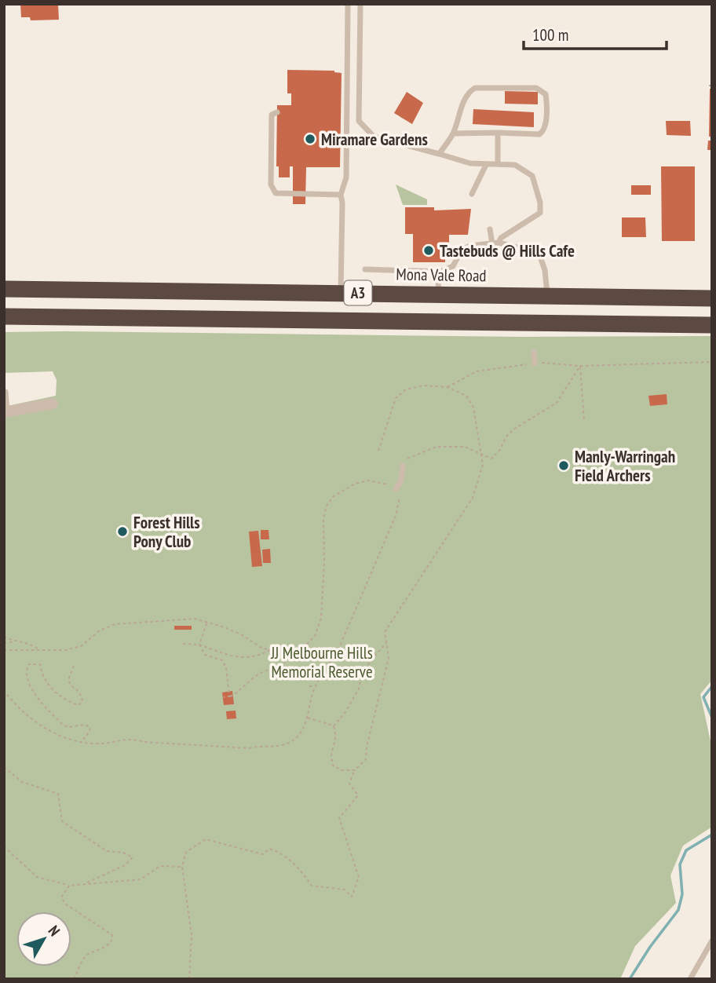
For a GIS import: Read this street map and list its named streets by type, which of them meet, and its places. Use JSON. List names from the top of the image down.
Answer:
{
  "streets": {
    "highway": ["Mona Vale Road", "A3"]
  },
  "parks": ["JJ Melbourne Hills Memorial Reserve"],
  "places": [
    "Miramare Gardens",
    "Tastebuds @ Hills Cafe",
    "Manly-Warringah Field Archers",
    "Forest Hills Pony Club"
  ],
  "scale_bar": "100 m",
  "north": "top right"
}
